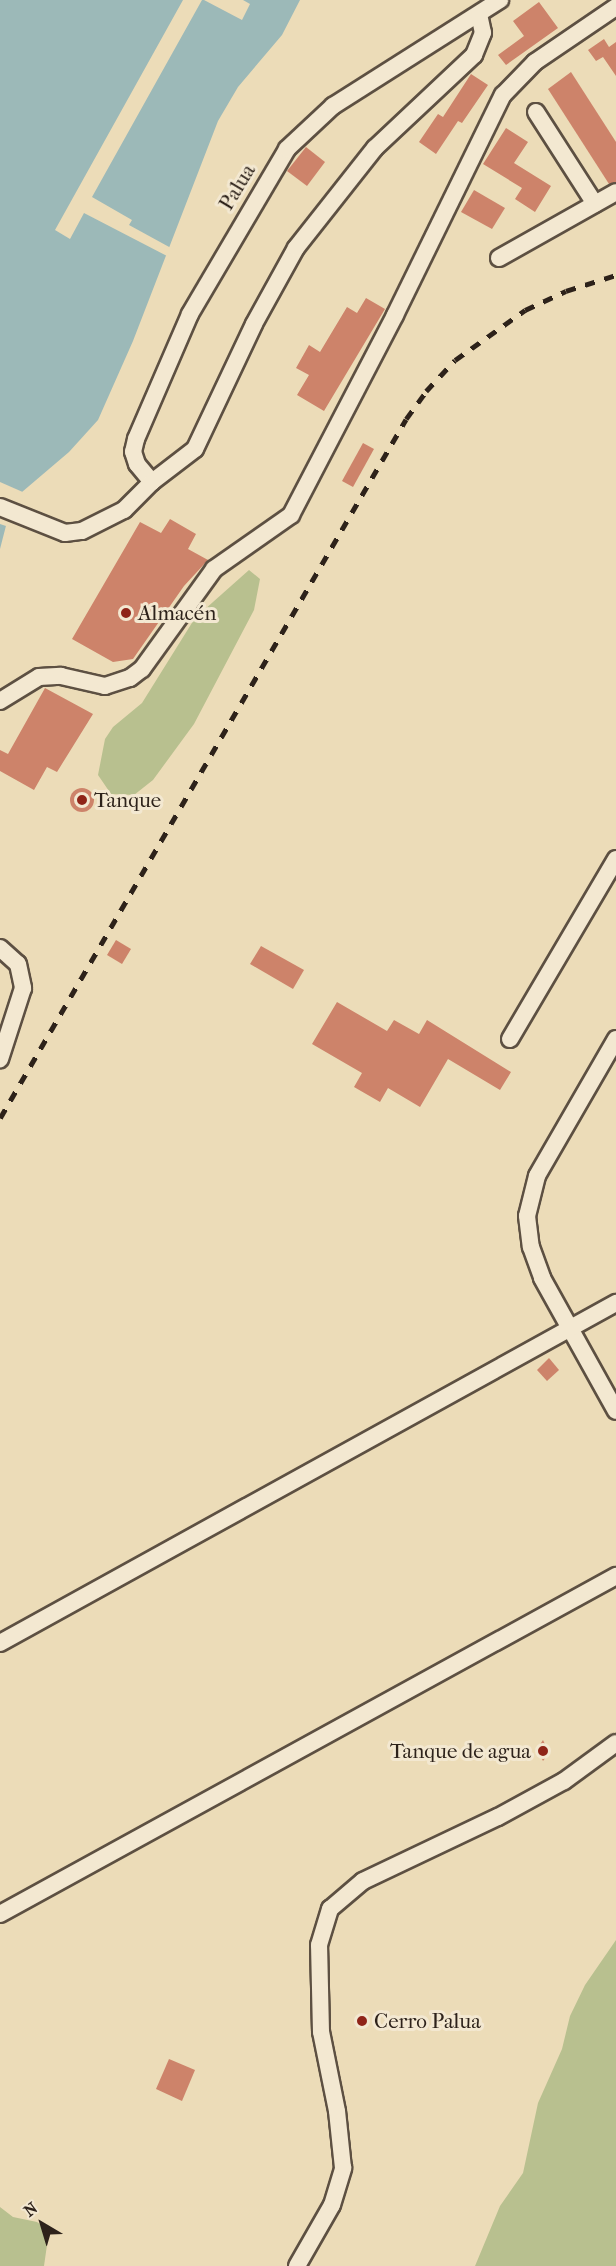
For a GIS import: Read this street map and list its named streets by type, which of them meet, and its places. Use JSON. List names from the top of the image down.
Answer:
{
  "streets": {
    "street": ["Palua"]
  },
  "places": [
    "Almacén",
    "Tanque",
    "Tanque de agua",
    "Cerro Palua"
  ],
  "north": "top left"
}
